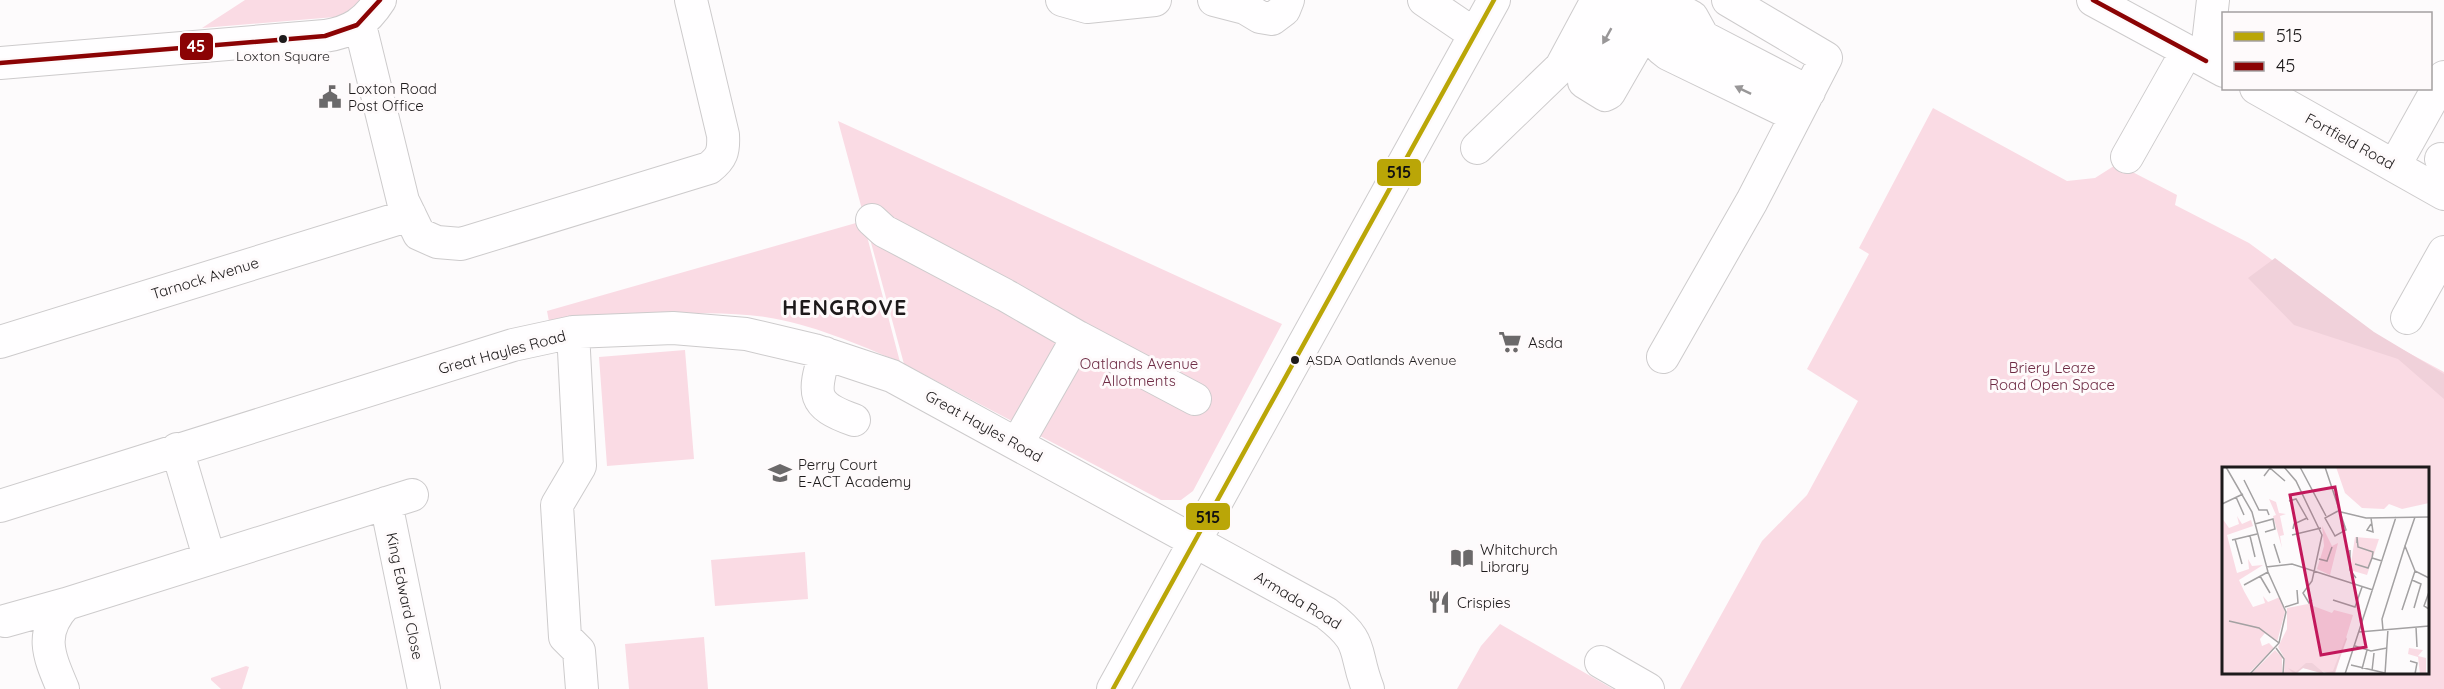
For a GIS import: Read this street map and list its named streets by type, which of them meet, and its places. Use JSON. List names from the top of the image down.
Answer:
{
  "streets": {
    "street": [
      "Fortfield Road",
      "Tarnock Avenue",
      "Great Hayles Road",
      "King Edward Close",
      "Armada Road"
    ]
  },
  "crossings": [
    ["Great Hayles Road", "Armada Road"]
  ],
  "districts": ["HENGROVE"],
  "parks": ["Oatlands Avenue Allotments", "Briery Leaze Road Open Space"],
  "places": {
    "other": ["Loxton Square", "ASDA Oatlands Avenue"],
    "public building": ["Loxton Road Post Office"],
    "supermarket": ["Asda"],
    "school or university": ["Perry Court E-ACT Academy"],
    "library": ["Whitchurch Library"],
    "restaurant": ["Crispies"]
  },
  "lines": ["transit line 515", "transit line 45"],
  "legend": ["515", "45"]
}
